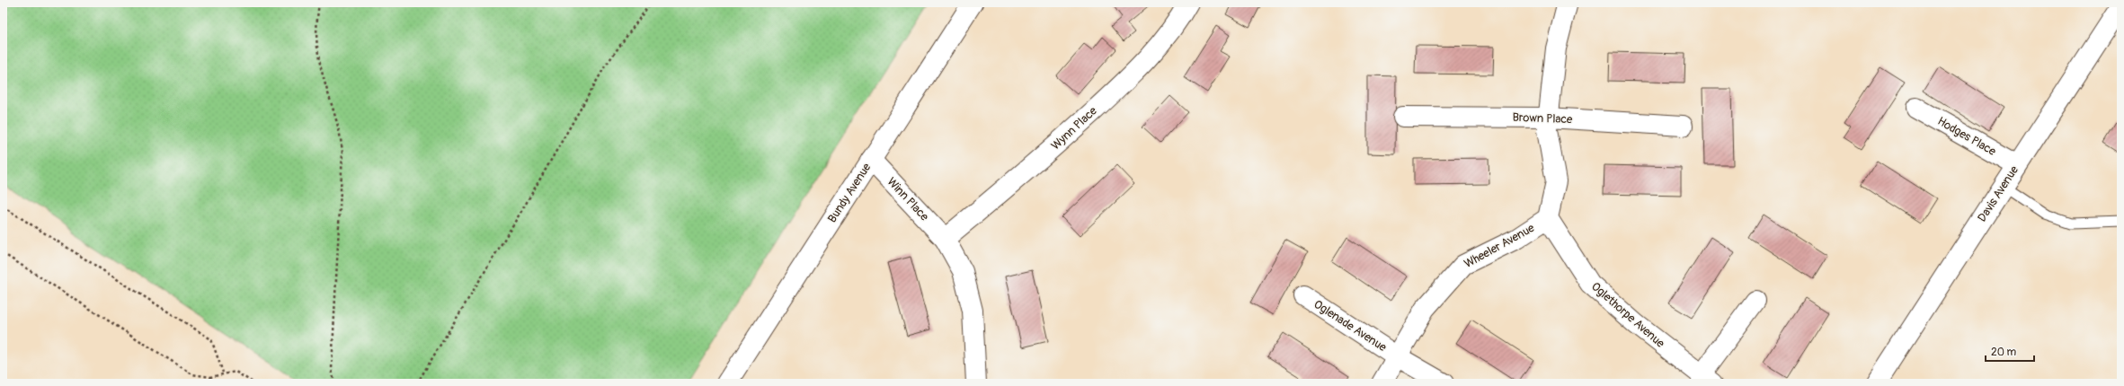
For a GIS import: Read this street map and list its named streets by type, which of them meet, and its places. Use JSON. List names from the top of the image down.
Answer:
{
  "streets": {
    "street": [
      "Brown Place",
      "Wynn Place",
      "Hodges Place",
      "Bundy Avenue",
      "Davis Avenue",
      "Winn Place",
      "Wheeler Avenue",
      "Oglethorpe Avenue",
      "Oglenade Avenue"
    ]
  },
  "crossings": [
    ["Wynn Place", "Winn Place"],
    ["Hodges Place", "Davis Avenue"],
    ["Bundy Avenue", "Winn Place"],
    ["Wheeler Avenue", "Oglethorpe Avenue"],
    ["Wheeler Avenue", "Oglenade Avenue"]
  ],
  "scale_bar": "20 m"
}
